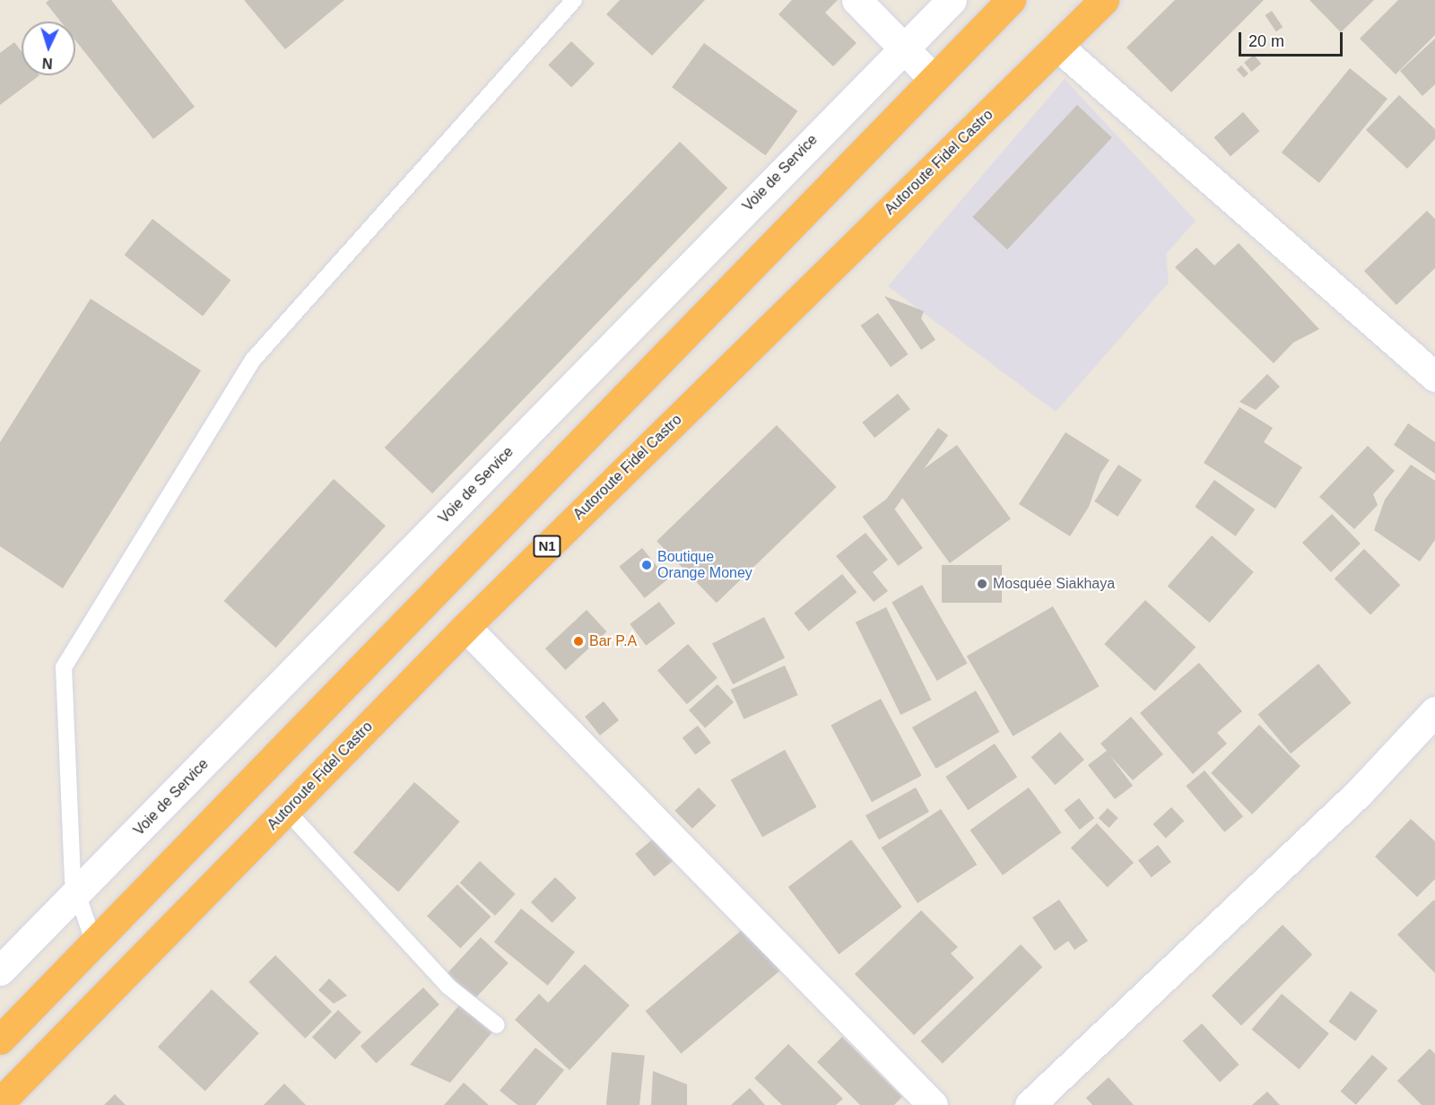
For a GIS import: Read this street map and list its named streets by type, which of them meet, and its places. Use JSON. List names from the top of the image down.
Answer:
{
  "streets": {
    "highway": ["Autoroute Fidel Castro", "N1"],
    "street": ["Voie de Service"]
  },
  "places": ["Boutique Orange Money", "Mosquée Siakhaya", "Bar P.A"],
  "scale_bar": "20 m",
  "north": "bottom"
}
